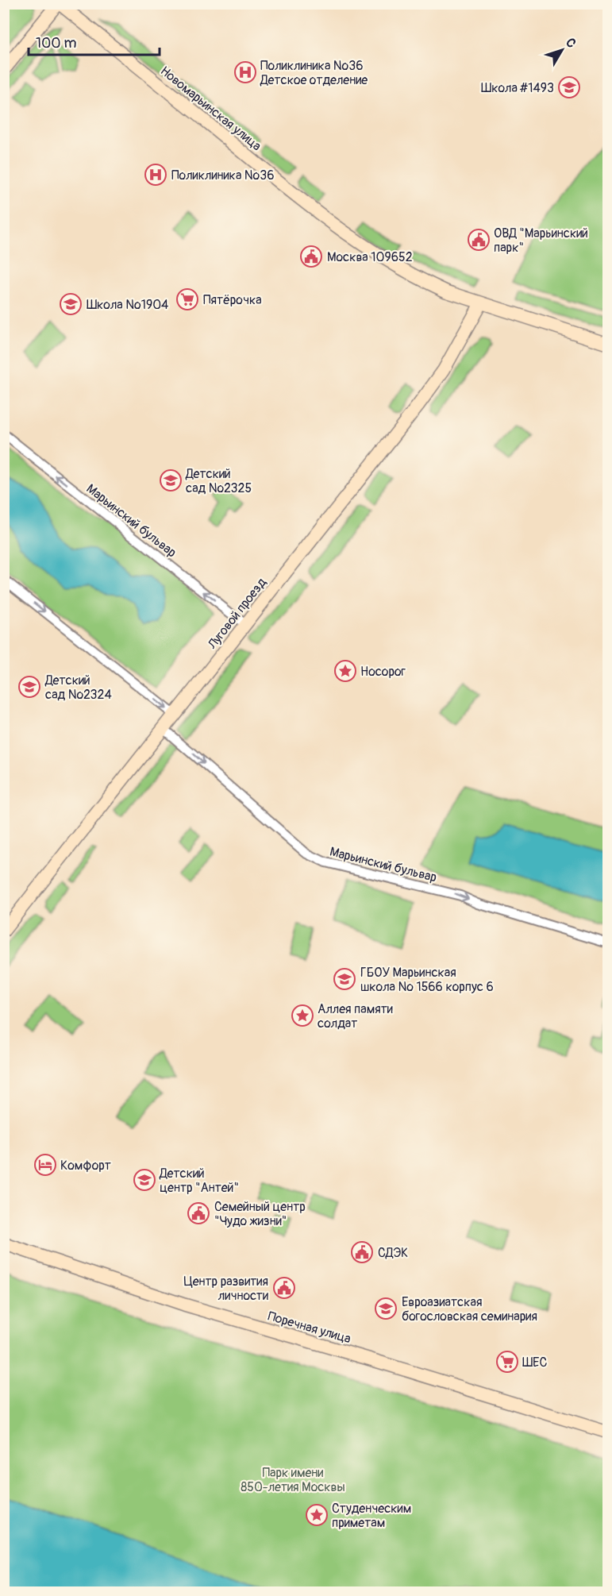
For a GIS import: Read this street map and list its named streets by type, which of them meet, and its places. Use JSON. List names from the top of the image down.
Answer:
{
  "streets": {
    "street": [
      "Новомарьинская улица",
      "Марьинский бульвар",
      "Луговой проезд",
      "Поречная улица"
    ]
  },
  "crossings": [
    ["Новомарьинская улица", "Луговой проезд"],
    ["Марьинский бульвар", "Луговой проезд"]
  ],
  "parks": ["Парк имени 850-летия Москвы"],
  "places": {
    "hospital": ["Поликлиника №36 Детское отделение", "Поликлиника №36"],
    "school or university": [
      "Школа #1493",
      "Школа №1904",
      "Детский сад №2325",
      "Детский сад №2324",
      "ГБОУ Марьинская школа № 1566 корпус 6",
      "Детский центр \"Антей\"",
      "Евроазиатская богословская семинария"
    ],
    "public building": [
      "ОВД \"Марьинский парк\"",
      "Москва 109652",
      "Семейный центр \"Чудо жизни\"",
      "СДЭК",
      "Центр развития личности"
    ],
    "supermarket": ["Пятёрочка", "ШЕС"],
    "place": ["Носорог", "Аллея памяти солдат", "Студенческим приметам"],
    "hotel": ["Комфорт"]
  },
  "scale_bar": "100 m",
  "north": "top right"
}
